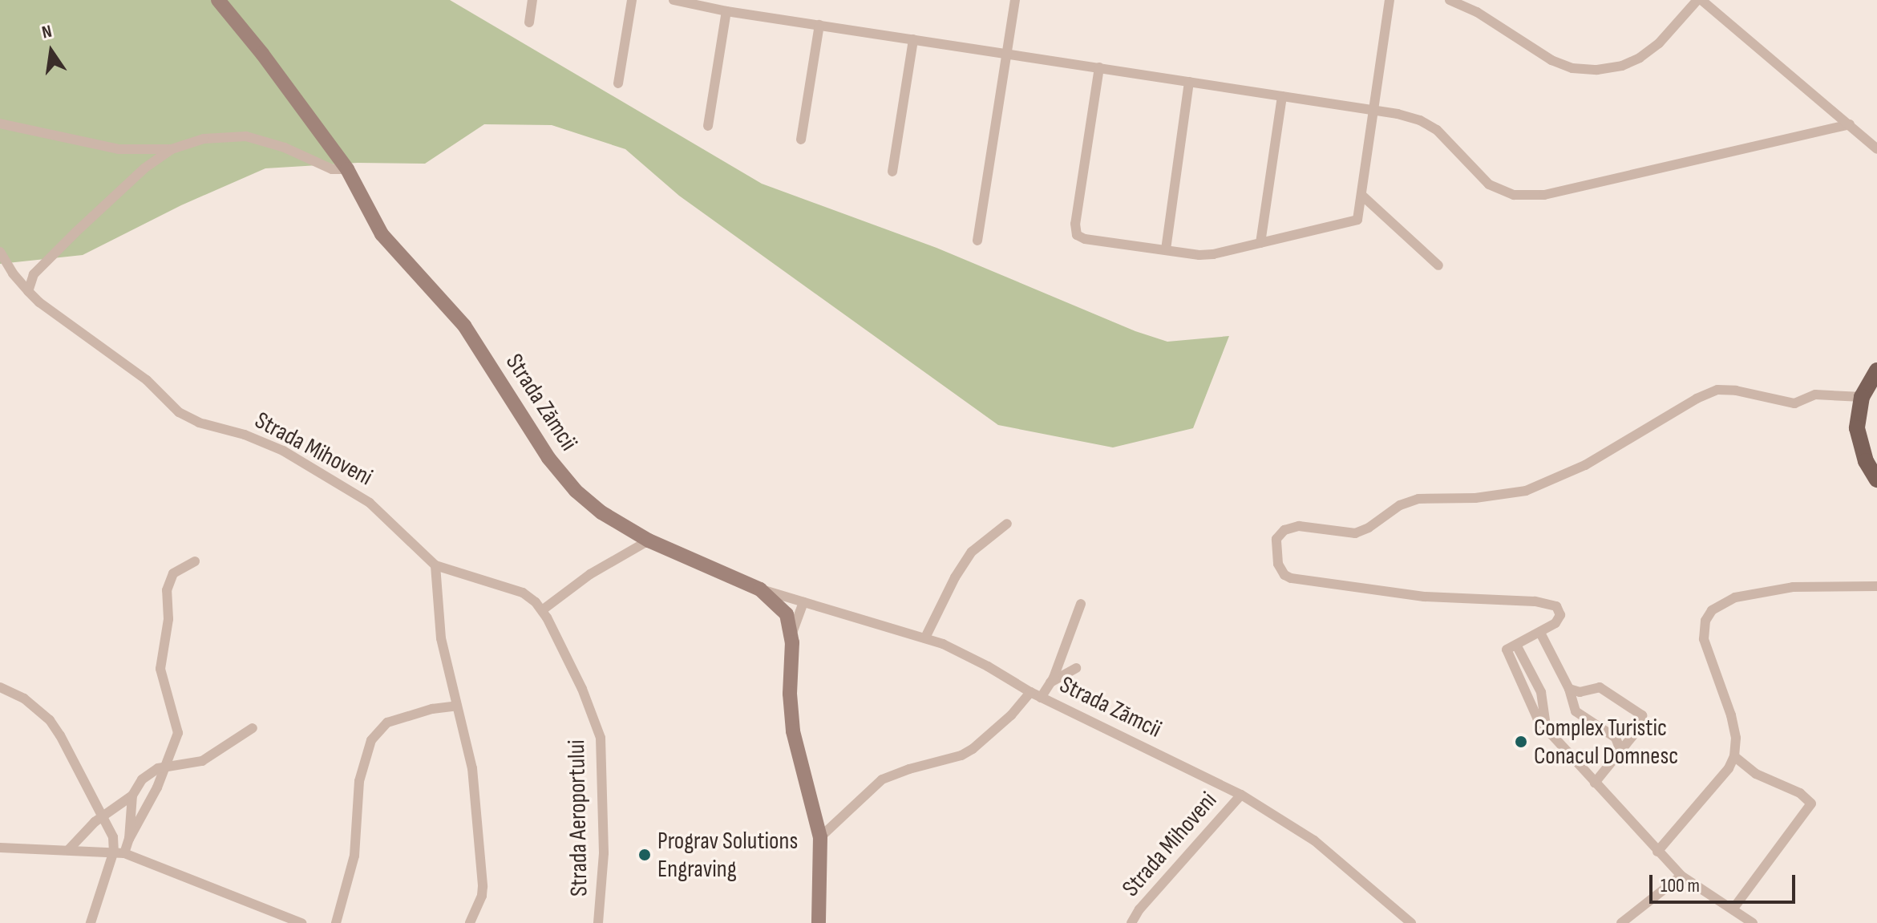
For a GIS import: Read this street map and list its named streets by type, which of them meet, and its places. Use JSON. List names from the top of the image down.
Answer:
{
  "streets": {
    "main road": ["Strada Zămcii"],
    "street": ["Strada Mihoveni", "Strada Aeroportului"]
  },
  "crossings": [
    ["Strada Zămcii", "Strada Mihoveni"],
    ["Strada Mihoveni", "Strada Aeroportului"]
  ],
  "places": ["Complex Turistic Conacul Domnesc", "Prograv Solutions Engraving"],
  "scale_bar": "100 m",
  "north": "top"
}
